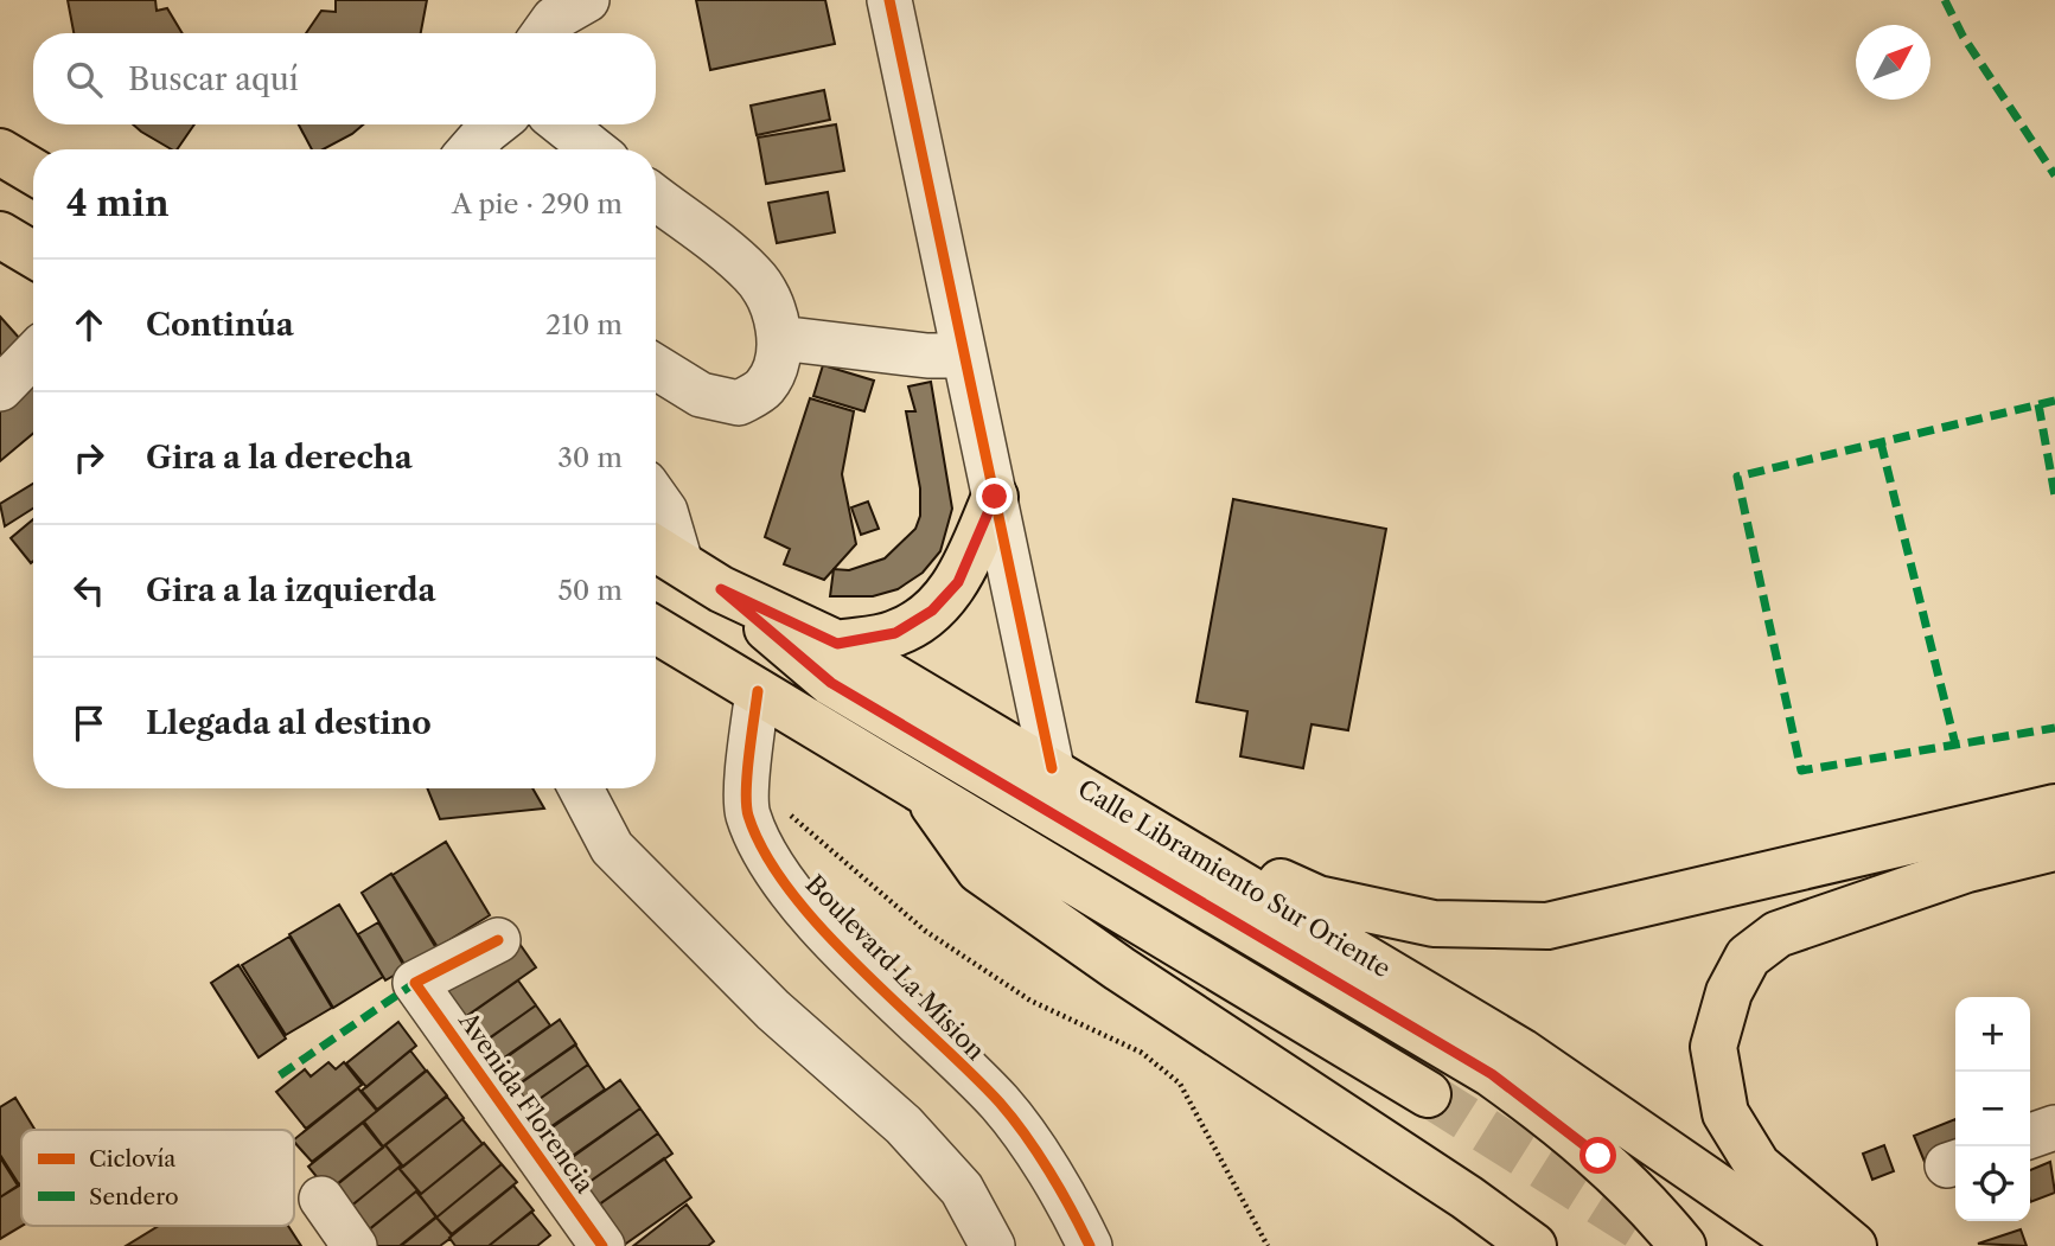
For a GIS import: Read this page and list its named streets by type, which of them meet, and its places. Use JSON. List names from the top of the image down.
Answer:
{
  "streets": {
    "main road": ["Calle Libramiento Sur Oriente"],
    "street": ["Boulevard La Mision", "Avenida Florencia"]
  },
  "legend": ["Ciclovía", "Sendero"],
  "north": "top right",
  "page": {
    "search": "Buscar aquí",
    "heading": ["4 min", "A pie · 290 m"],
    "list": [
      ["Continúa", "210 m"],
      ["Gira a la derecha", "30 m"],
      ["Gira a la izquierda", "50 m"],
      "Llegada al destino"
    ],
    "map_buttons": ["+", "−"]
  }
}
